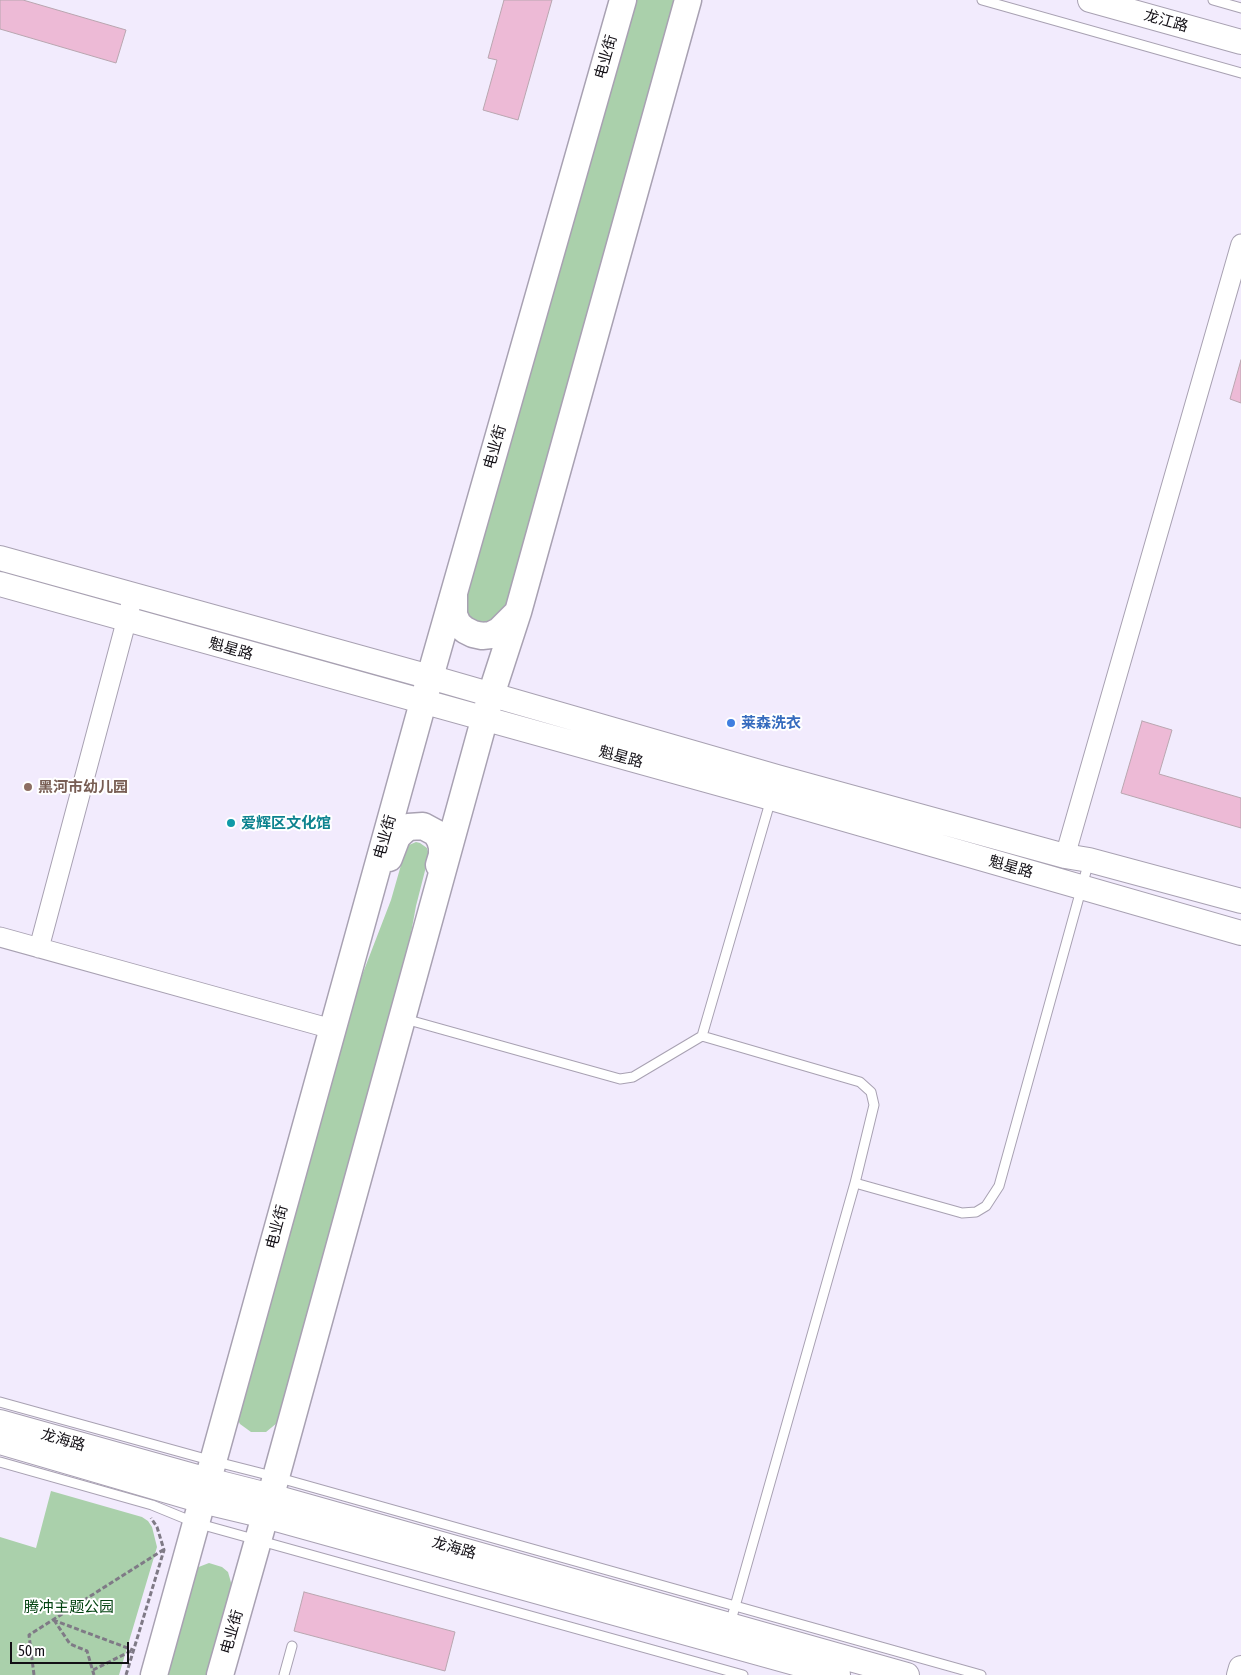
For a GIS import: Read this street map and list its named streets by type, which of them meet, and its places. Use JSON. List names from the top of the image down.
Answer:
{
  "streets": {
    "main road": ["电业街"],
    "street": ["龙江路", "魁星路", "龙海路"]
  },
  "crossings": [
    ["电业街", "魁星路"],
    ["电业街", "龙海路"]
  ],
  "parks": ["腾冲主题公园"],
  "places": ["莱森洗衣", "黑河市幼儿园", "爱辉区文化馆"],
  "scale_bar": "50 m"
}
